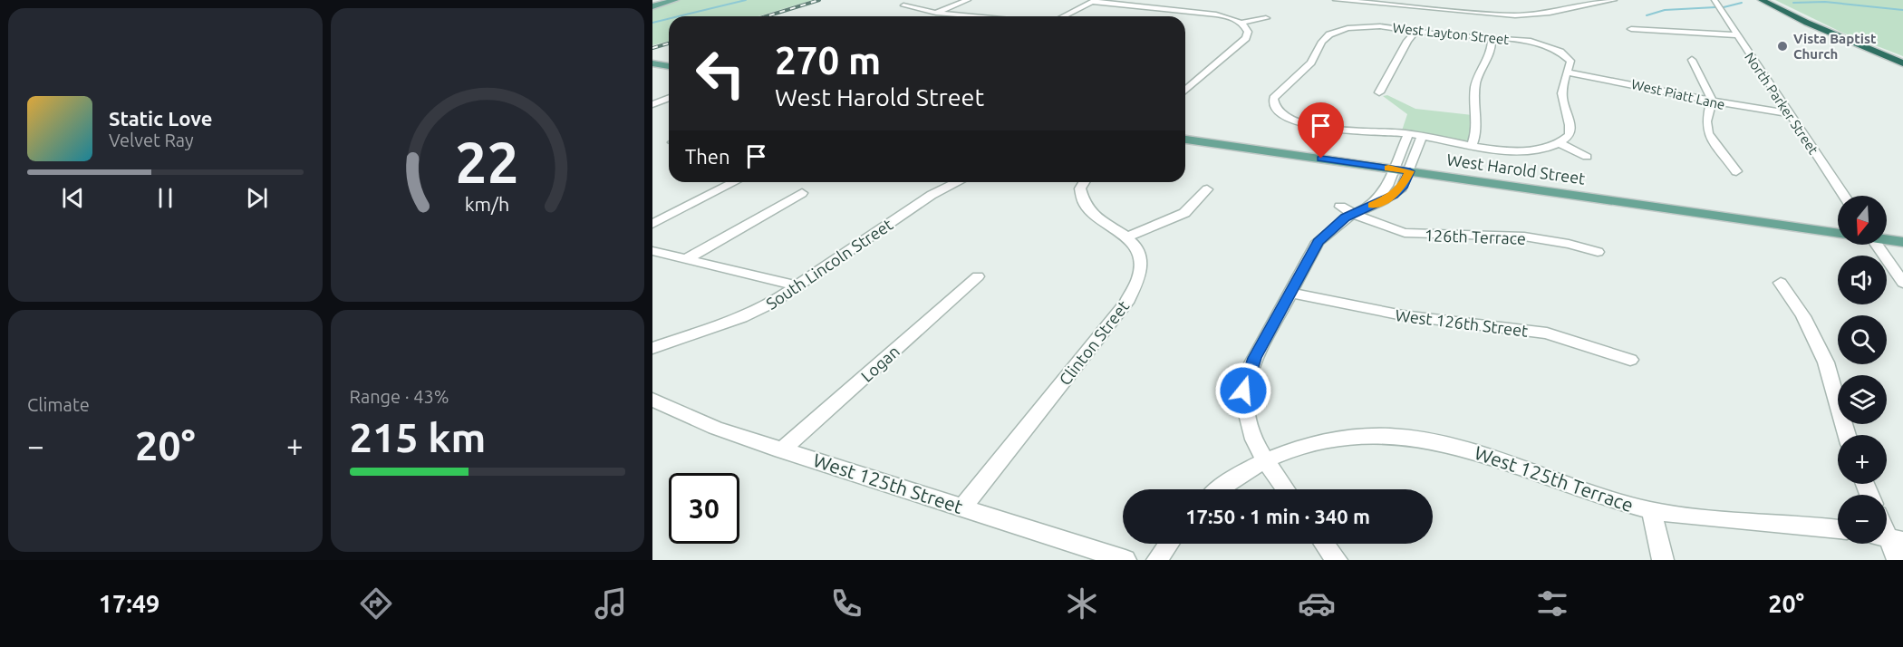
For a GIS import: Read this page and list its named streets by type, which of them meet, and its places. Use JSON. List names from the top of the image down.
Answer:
{
  "streets": {
    "main road": ["West Harold Street"],
    "street": [
      "West Layton Street",
      "West Piatt Lane",
      "North Parker Street",
      "126th Terrace",
      "South Lincoln Street",
      "West 126th Street",
      "Clinton Street",
      "Logan",
      "West 125th Terrace",
      "West 125th Street"
    ]
  },
  "crossings": [
    ["West Piatt Lane", "North Parker Street"],
    ["Clinton Street", "West 125th Street"],
    ["Logan", "West 125th Street"]
  ],
  "places": ["Vista Baptist Church"],
  "north": "bottom",
  "page": {
    "turn": ["270 m", "West Harold Street"],
    "song": ["Static Love", "Velvet Ray"],
    "then": "Then",
    "map_buttons": ["+", "−"],
    "tile": [
      "Climate",
      ["Range · 43%", "215 km"]
    ],
    "heat": ["−", "20°", "+"],
    "limit": "30",
    "trip": "17:50 · 1 min · 340 m",
    "tabs": ["17:49", "20°"],
    "gauge": ["22", "km/h"]
  }
}
